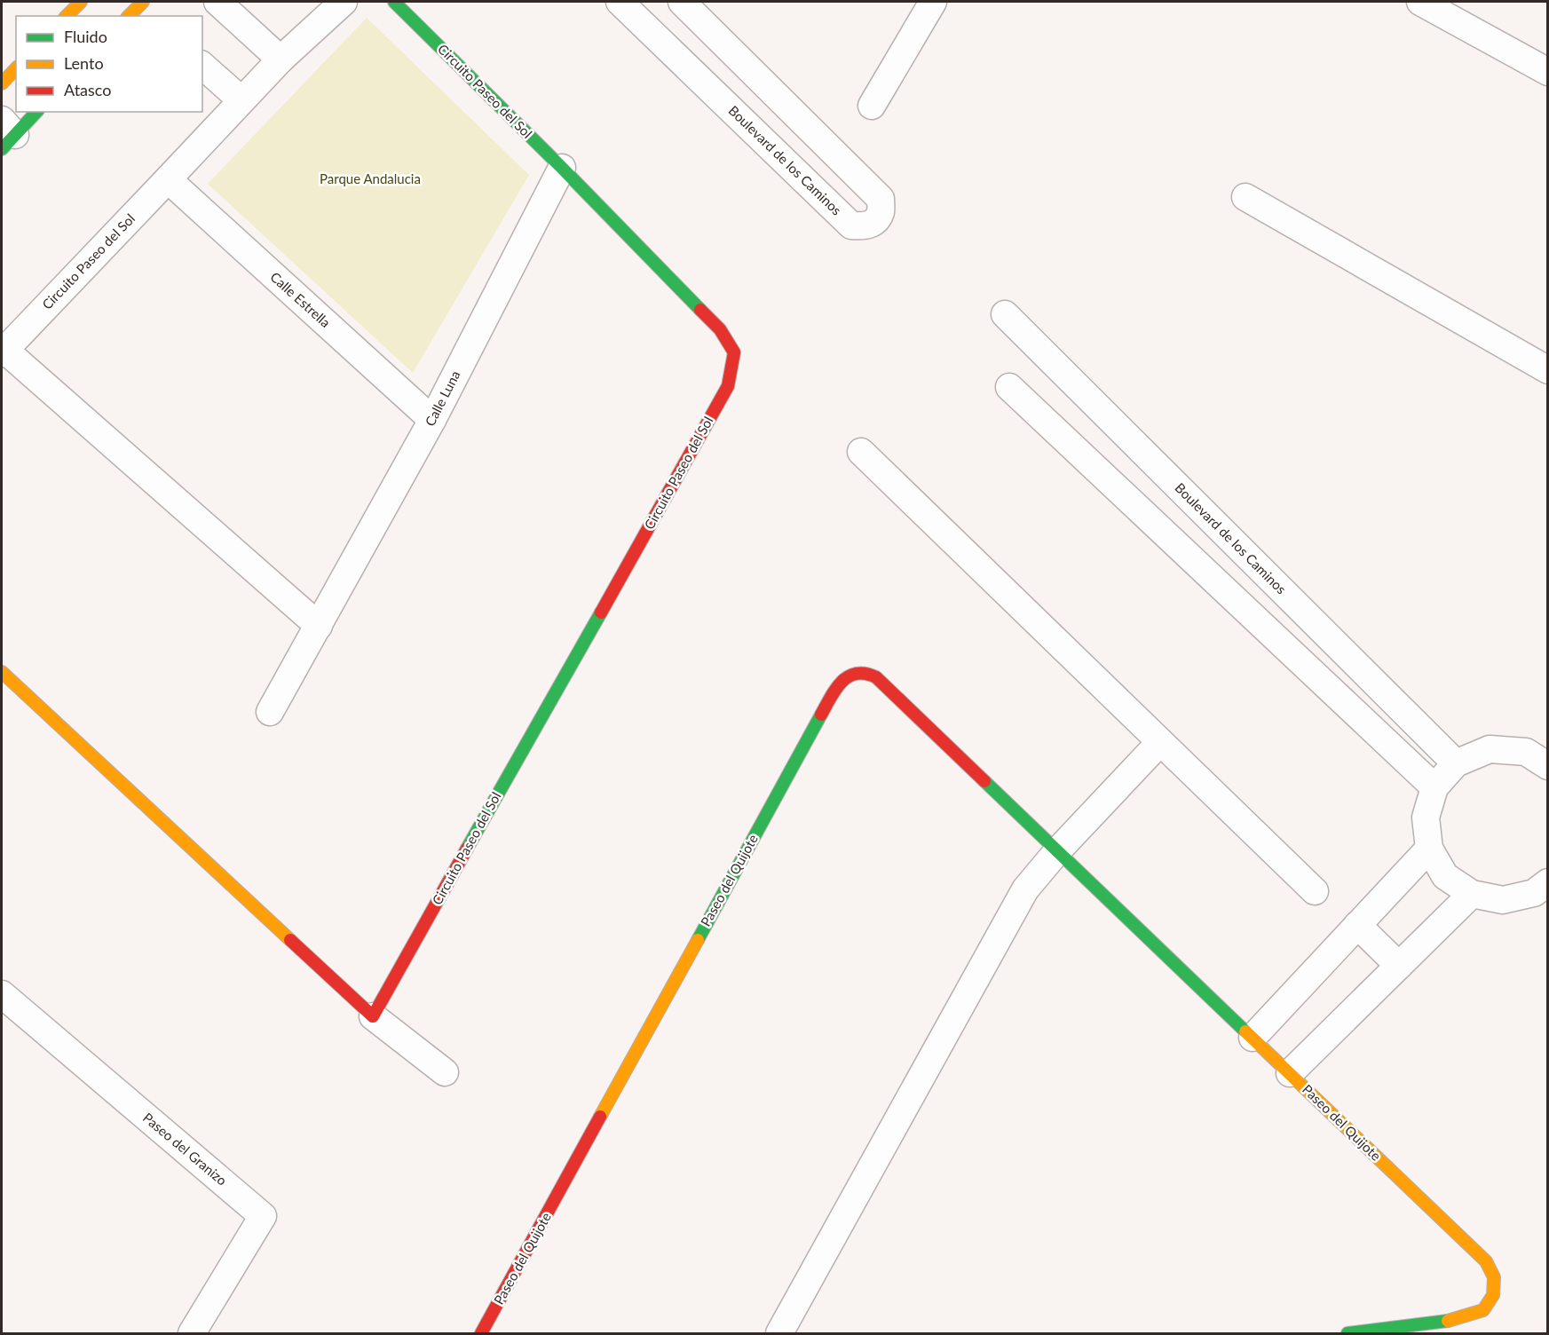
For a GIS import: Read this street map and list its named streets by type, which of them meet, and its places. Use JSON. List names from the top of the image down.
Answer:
{
  "streets": {
    "street": [
      "Circuito Paseo del Sol",
      "Boulevard de los Caminos",
      "Calle Estrella",
      "Calle Luna",
      "Paseo del Quijote",
      "Paseo del Granizo"
    ]
  },
  "crossings": [
    ["Circuito Paseo del Sol", "Calle Estrella"],
    ["Circuito Paseo del Sol", "Calle Luna"],
    ["Calle Estrella", "Calle Luna"]
  ],
  "parks": ["Parque Andalucia"],
  "legend": ["Fluido", "Lento", "Atasco"]
}
